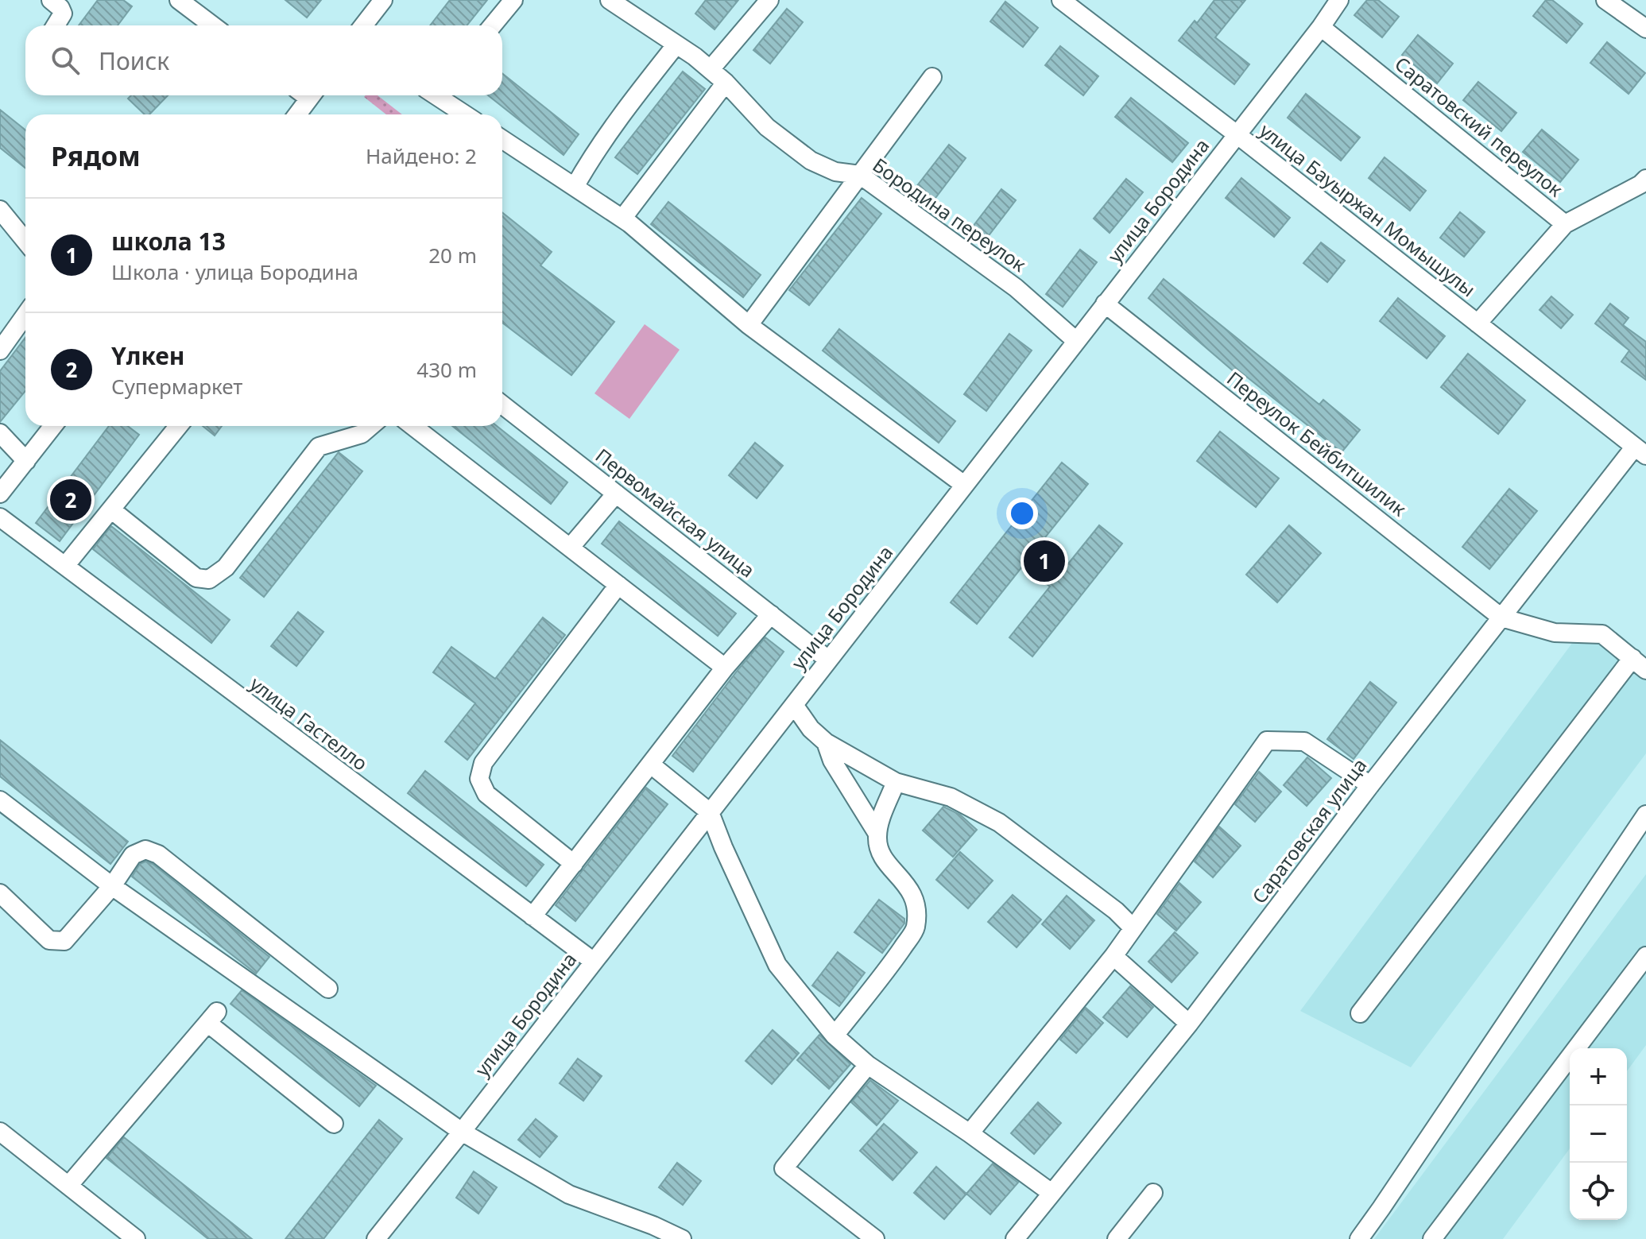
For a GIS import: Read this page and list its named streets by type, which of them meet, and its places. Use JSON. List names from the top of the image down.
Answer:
{
  "streets": {
    "street": [
      "Саратовский переулок",
      "улица Бородина",
      "улица Бауыржан Момышулы",
      "Бородина переулок",
      "Переулок Бейбитшилик",
      "Первомайская улица",
      "улица Гастелло",
      "Саратовская улица"
    ]
  },
  "crossings": [
    ["Саратовский переулок", "улица Бородина"],
    ["Саратовский переулок", "улица Бауыржан Момышулы"],
    ["улица Бородина", "улица Бауыржан Момышулы"],
    ["улица Бородина", "Бородина переулок"],
    ["улица Бородина", "Переулок Бейбитшилик"],
    ["улица Бородина", "Первомайская улица"],
    ["улица Бородина", "улица Гастелло"],
    ["улица Бауыржан Момышулы", "Саратовская улица"],
    ["Переулок Бейбитшилик", "Саратовская улица"]
  ],
  "page": {
    "search": "Поиск",
    "heading": ["Рядом", "Найдено: 2"],
    "list": [
      {
        "mark": "1",
        "name": "школа 13",
        "note": "Школа · улица Бородина",
        "value": "20 m"
      },
      {
        "mark": "2",
        "name": "Yлкен",
        "note": "Супермаркет",
        "value": "430 m"
      }
    ],
    "pins": ["2", "1"],
    "map_buttons": ["+", "−"]
  }
}
